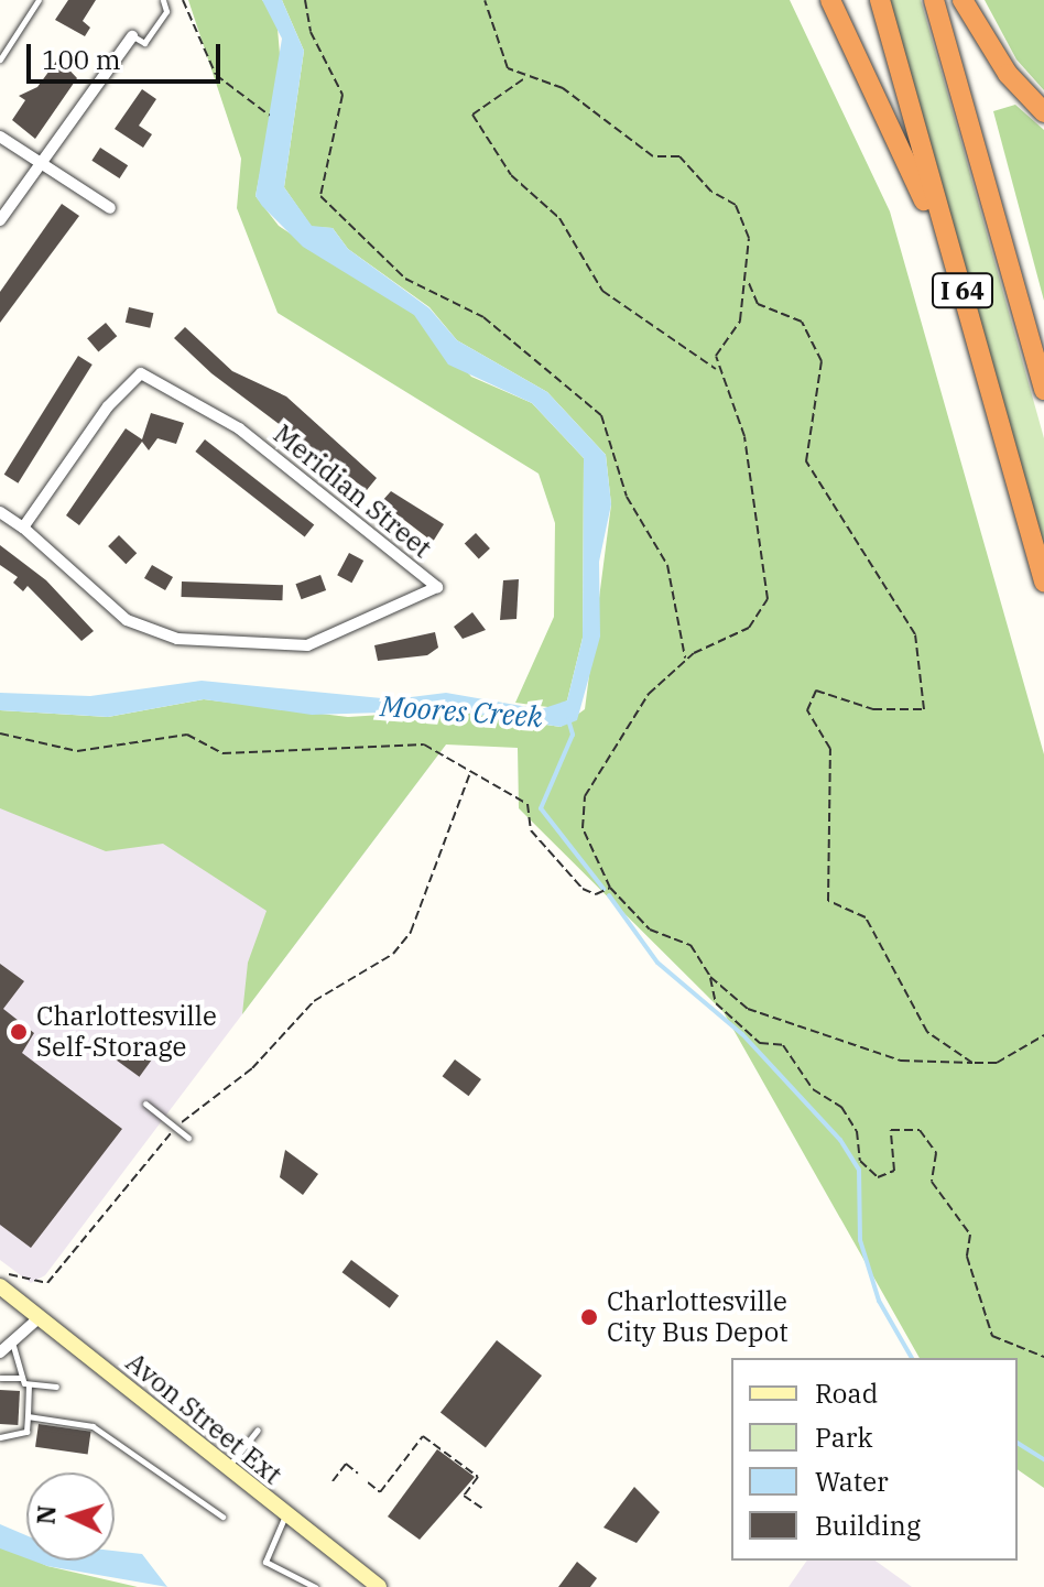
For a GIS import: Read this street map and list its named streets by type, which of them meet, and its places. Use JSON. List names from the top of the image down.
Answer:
{
  "streets": {
    "highway": ["I 64"],
    "main road": ["Avon Street Ext"],
    "street": ["Meridian Street"]
  },
  "water": ["Moores Creek"],
  "places": ["Charlottesville Self-Storage", "Charlottesville City Bus Depot"],
  "legend": [
    "Road",
    "Park",
    "Water",
    "Building"
  ],
  "scale_bar": "100 m",
  "north": "left"
}
